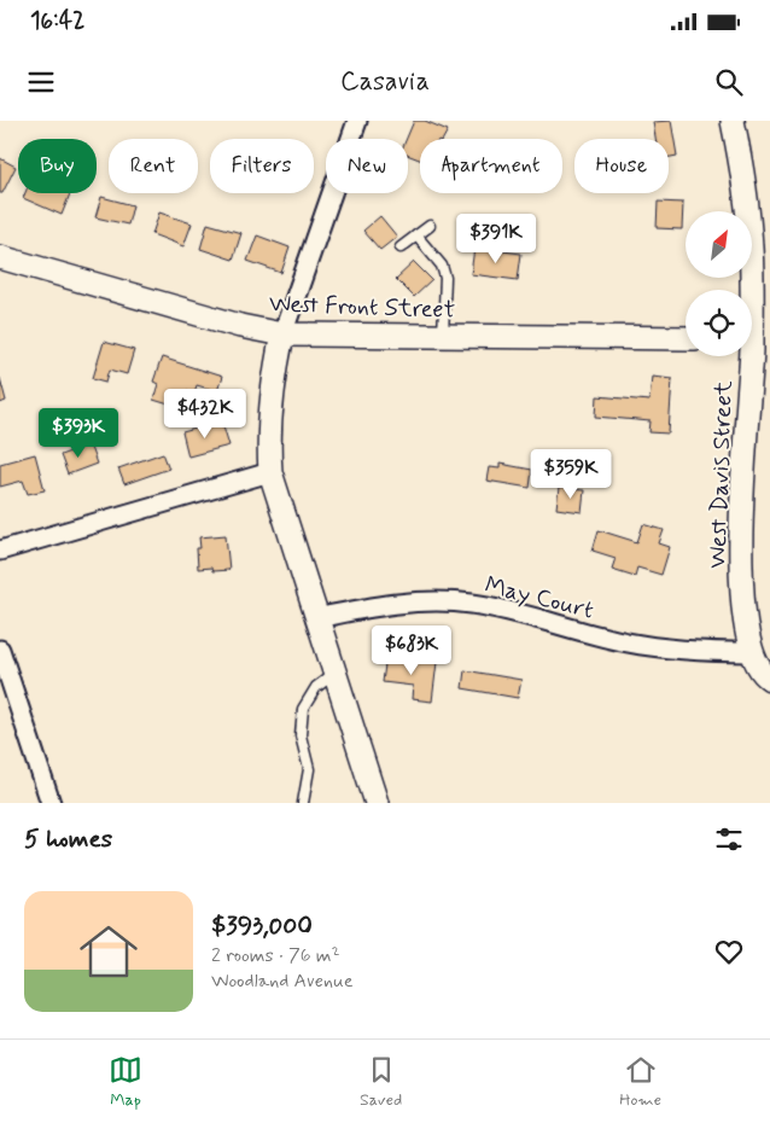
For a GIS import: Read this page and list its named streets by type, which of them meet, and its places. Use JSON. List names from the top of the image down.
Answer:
{
  "streets": {
    "street": ["West Front Street", "West Davis Street", "May Court"]
  },
  "crossings": [
    ["West Davis Street", "May Court"]
  ],
  "north": "top right",
  "page": {
    "status": "16:42",
    "header": "Casavia",
    "chip": [
      "Buy",
      "Rent",
      "Filters",
      "New",
      "Apartment",
      "House"
    ],
    "price": [
      "$391K",
      "$432K",
      "$393K",
      "$359K",
      "$683K"
    ],
    "heading": "5 homes",
    "list": [
      {
        "name": "$393,000",
        "note": "2 rooms · 76 m² · Woodland Avenue"
      }
    ],
    "tabs": ["Map", "Saved", "Home"]
  }
}
